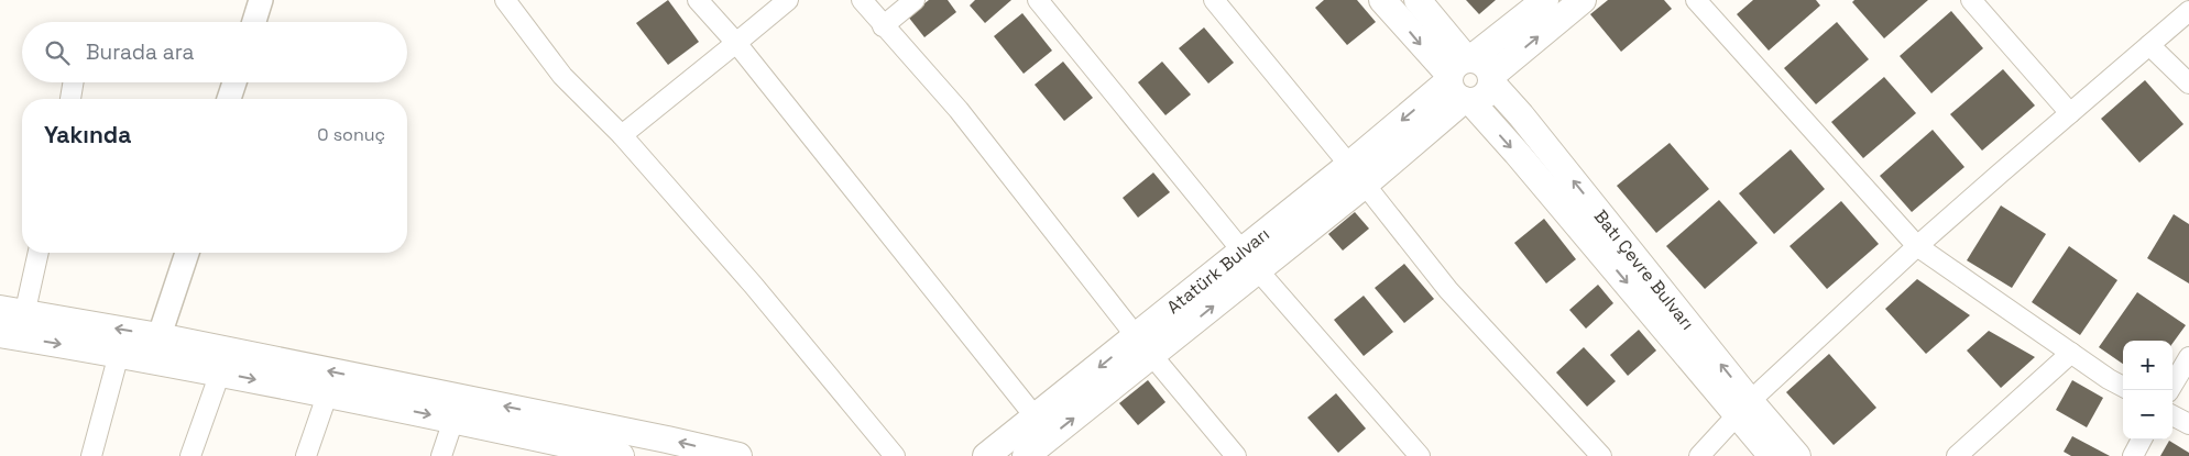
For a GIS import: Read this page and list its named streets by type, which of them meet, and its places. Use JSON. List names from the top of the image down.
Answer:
{
  "streets": {
    "main road": ["Batı Çevre Bulvarı", "Atatürk Bulvarı"]
  },
  "crossings": [
    ["Batı Çevre Bulvarı", "Atatürk Bulvarı"]
  ],
  "page": {
    "search": "Burada ara",
    "heading": ["Yakında", "0 sonuç"],
    "map_buttons": ["+", "−"]
  }
}
